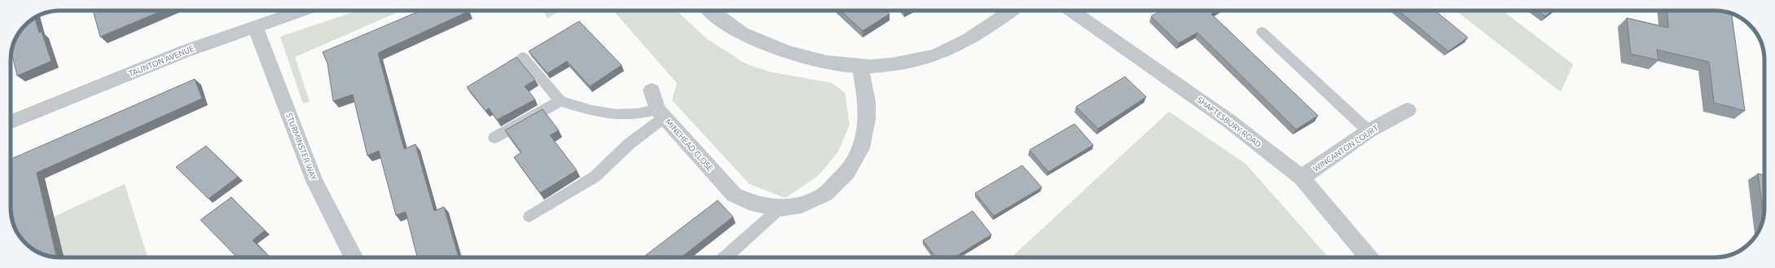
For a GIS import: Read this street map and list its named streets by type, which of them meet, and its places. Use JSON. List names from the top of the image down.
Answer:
{
  "streets": {
    "street": [
      "TAUNTON AVENUE",
      "SHAFTESBURY ROAD",
      "MINEHEAD CLOSE",
      "STURMINSTER WAY",
      "WINCANTON COURT"
    ]
  },
  "crossings": [
    ["TAUNTON AVENUE", "STURMINSTER WAY"],
    ["SHAFTESBURY ROAD", "WINCANTON COURT"]
  ]
}
